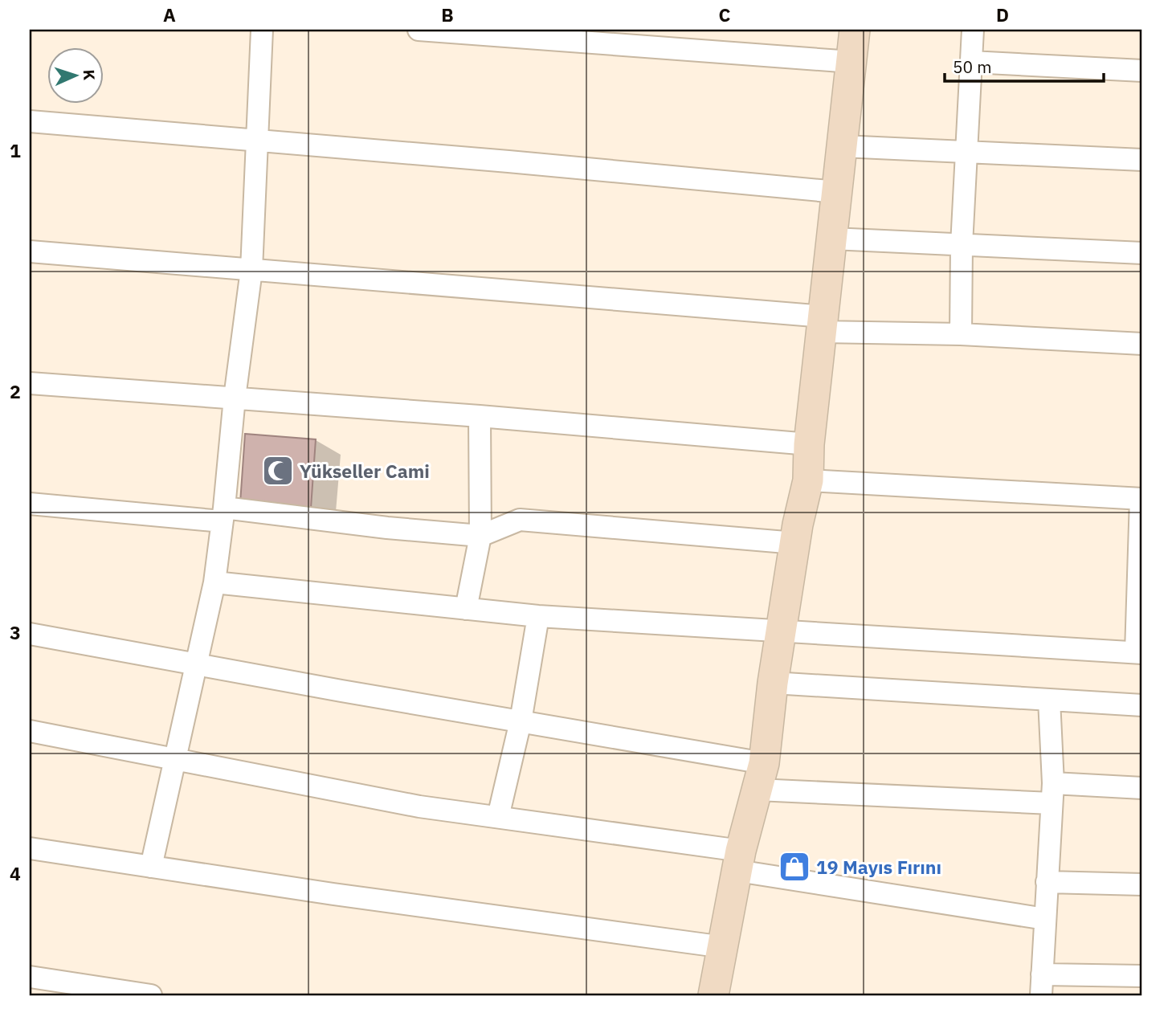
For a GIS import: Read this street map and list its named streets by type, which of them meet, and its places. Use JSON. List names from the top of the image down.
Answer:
{
  "places": {
    "mosque": ["Yükseller Cami"],
    "shop": ["19 Mayıs Fırını"]
  },
  "scale_bar": "50 m",
  "north": "right",
  "grid": {
    "columns": [
      "A",
      "B",
      "C",
      "D"
    ],
    "rows": [
      "1",
      "2",
      "3",
      "4"
    ]
  }
}
